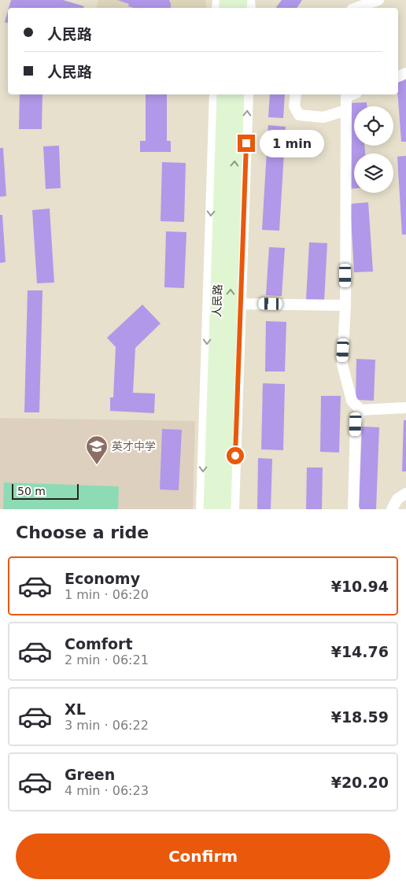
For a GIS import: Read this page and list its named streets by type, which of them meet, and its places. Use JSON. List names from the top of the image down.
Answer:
{
  "streets": {
    "main road": ["人民路"]
  },
  "places": {
    "school or university": ["英才中学"]
  },
  "scale_bar": "50 m",
  "page": {
    "banner": ["人民路", "人民路"],
    "bubble": "1 min",
    "scale": "50 m",
    "heading": "Choose a ride",
    "list": [
      {
        "name": "Economy",
        "note": "1 min · 06:20",
        "value": "¥10.94"
      },
      {
        "name": "Comfort",
        "note": "2 min · 06:21",
        "value": "¥14.76"
      },
      {
        "name": "XL",
        "note": "3 min · 06:22",
        "value": "¥18.59"
      },
      {
        "name": "Green",
        "note": "4 min · 06:23",
        "value": "¥20.20"
      }
    ],
    "buttons": "Confirm"
  }
}
